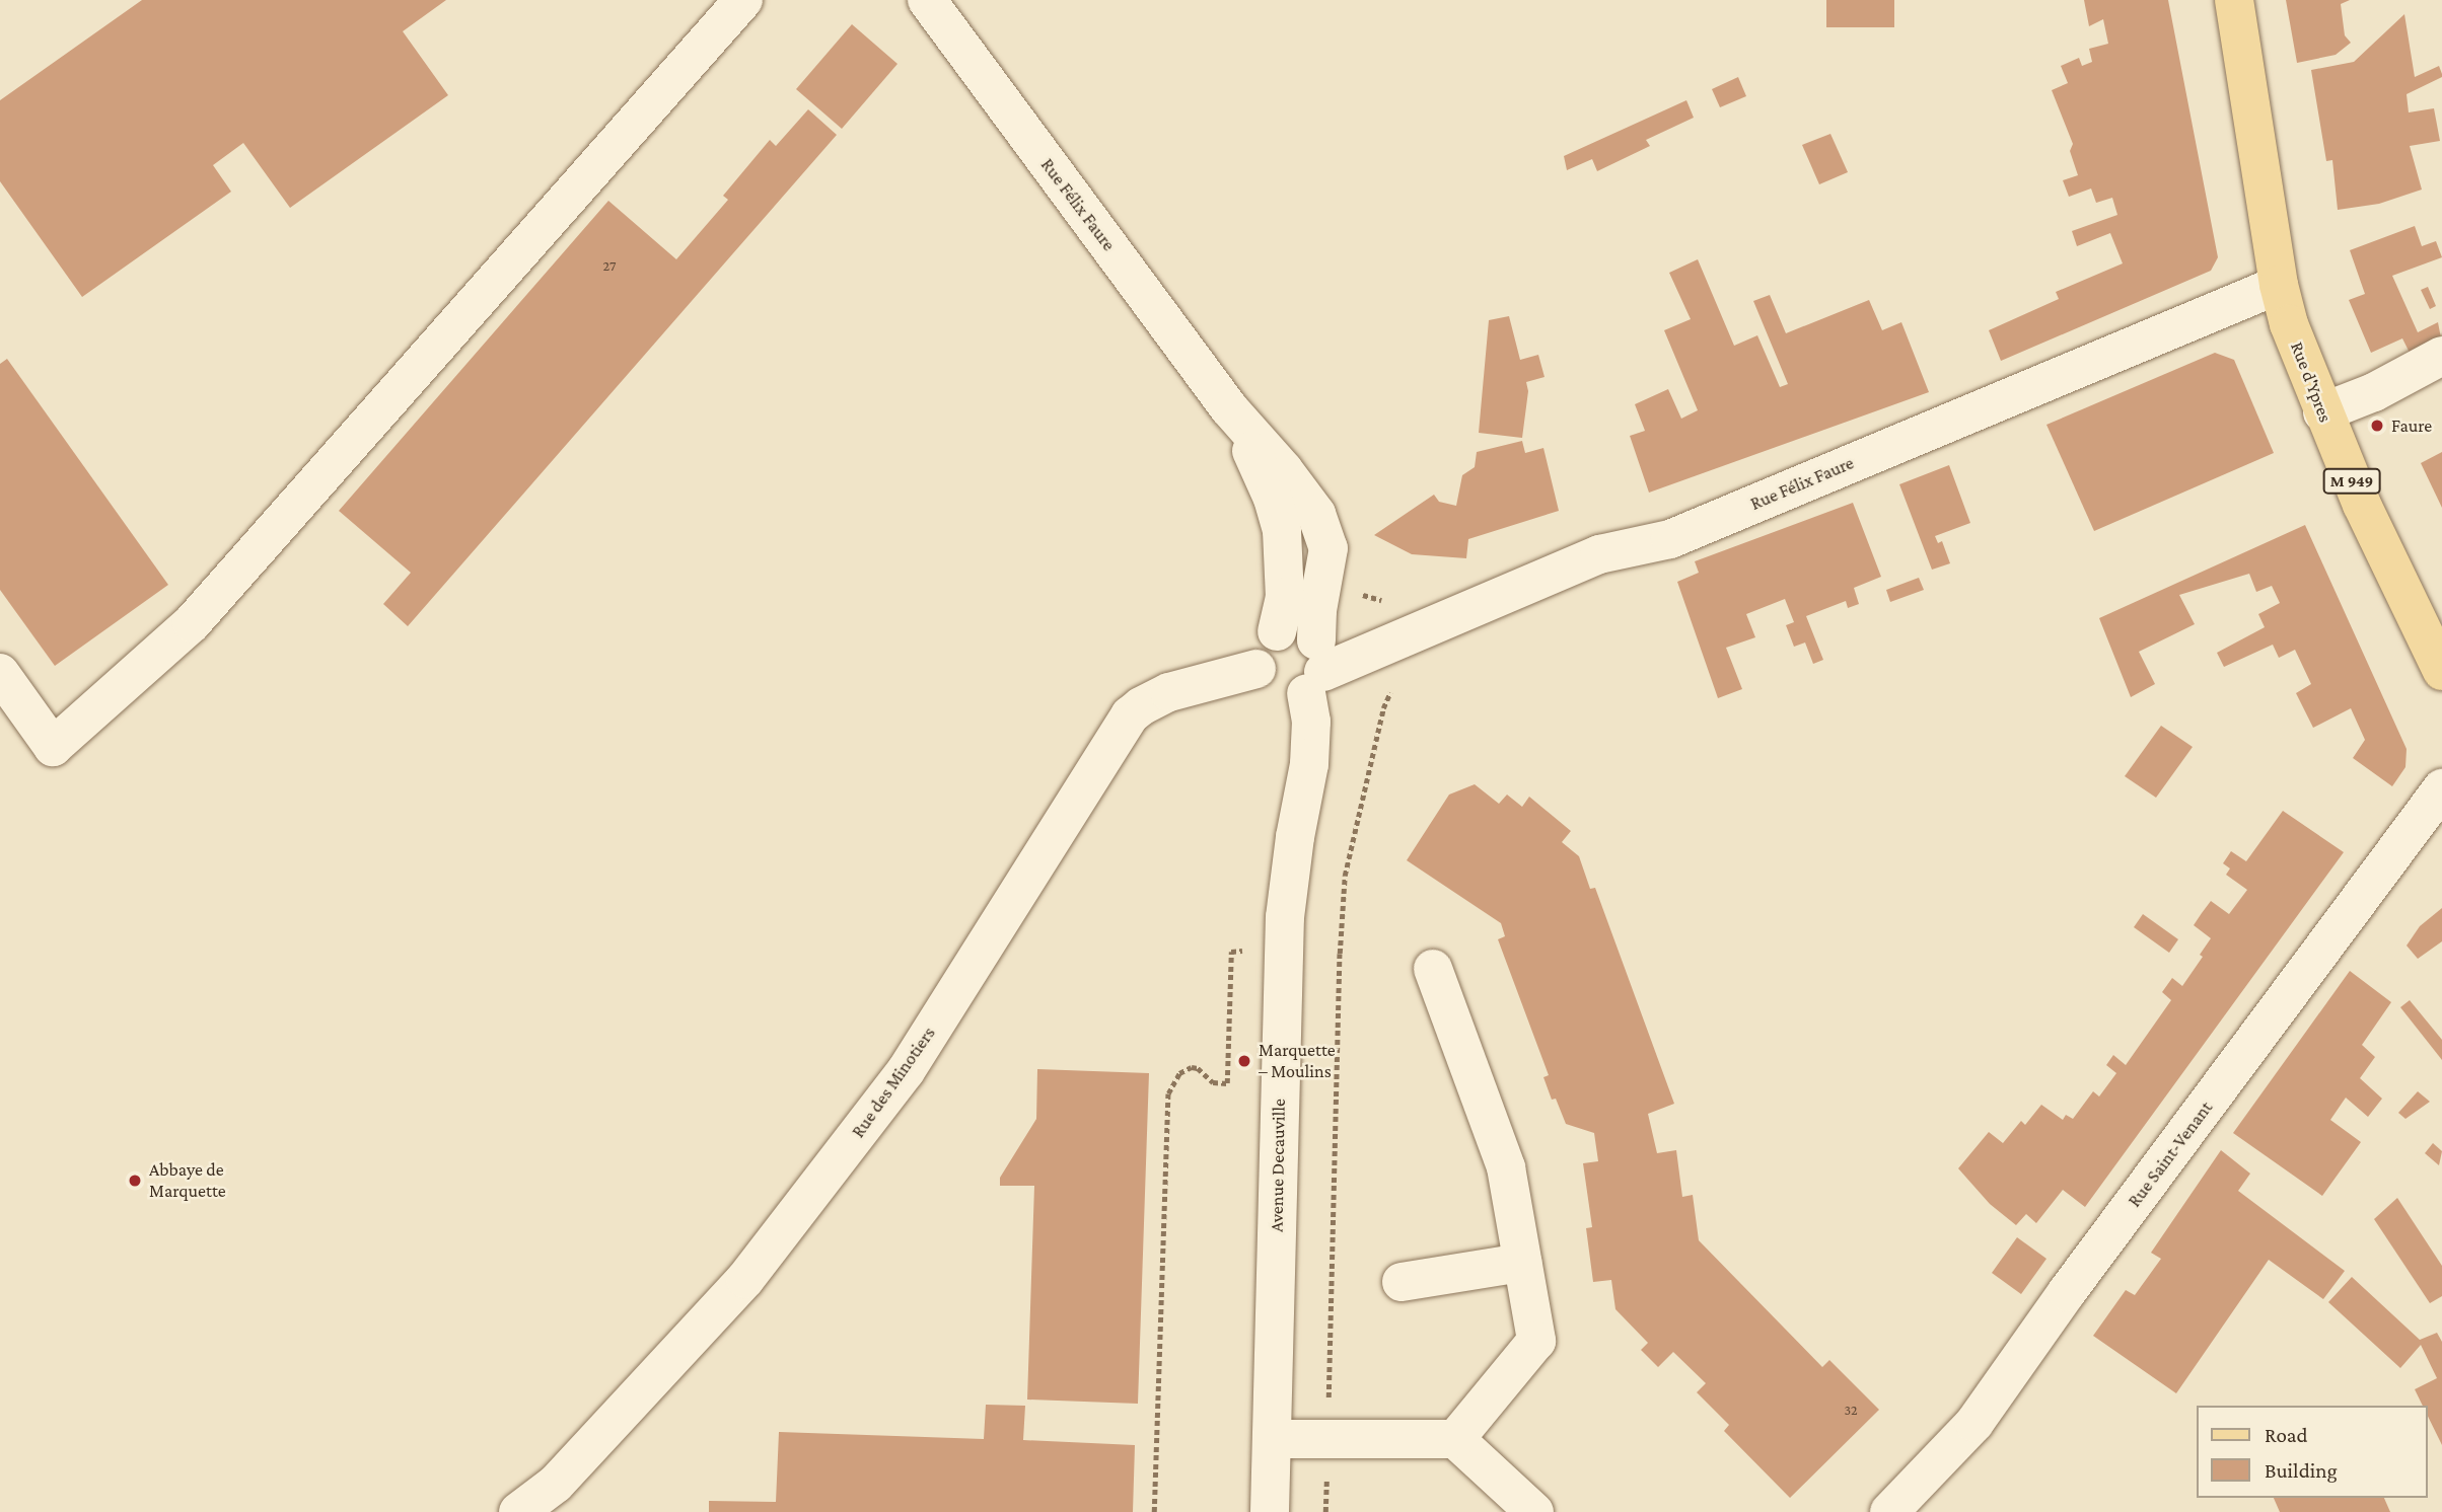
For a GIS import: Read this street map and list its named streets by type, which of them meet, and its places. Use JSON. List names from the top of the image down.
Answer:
{
  "streets": {
    "main road": ["Rue d'Ypres", "M 949"],
    "street": [
      "Rue Félix Faure",
      "Rue des Minotiers",
      "Rue Saint-Venant",
      "Avenue Decauville"
    ]
  },
  "crossings": [
    ["Rue Félix Faure", "Rue d'Ypres"],
    ["Rue Félix Faure", "Rue des Minotiers"],
    ["Rue Félix Faure", "Avenue Decauville"],
    ["Rue d'Ypres", "M 949"],
    ["Rue des Minotiers", "Avenue Decauville"]
  ],
  "places": ["Faure", "Marquette – Moulins", "Abbaye de Marquette"],
  "house_numbers": ["27", "32"],
  "legend": ["Road", "Building"]
}
